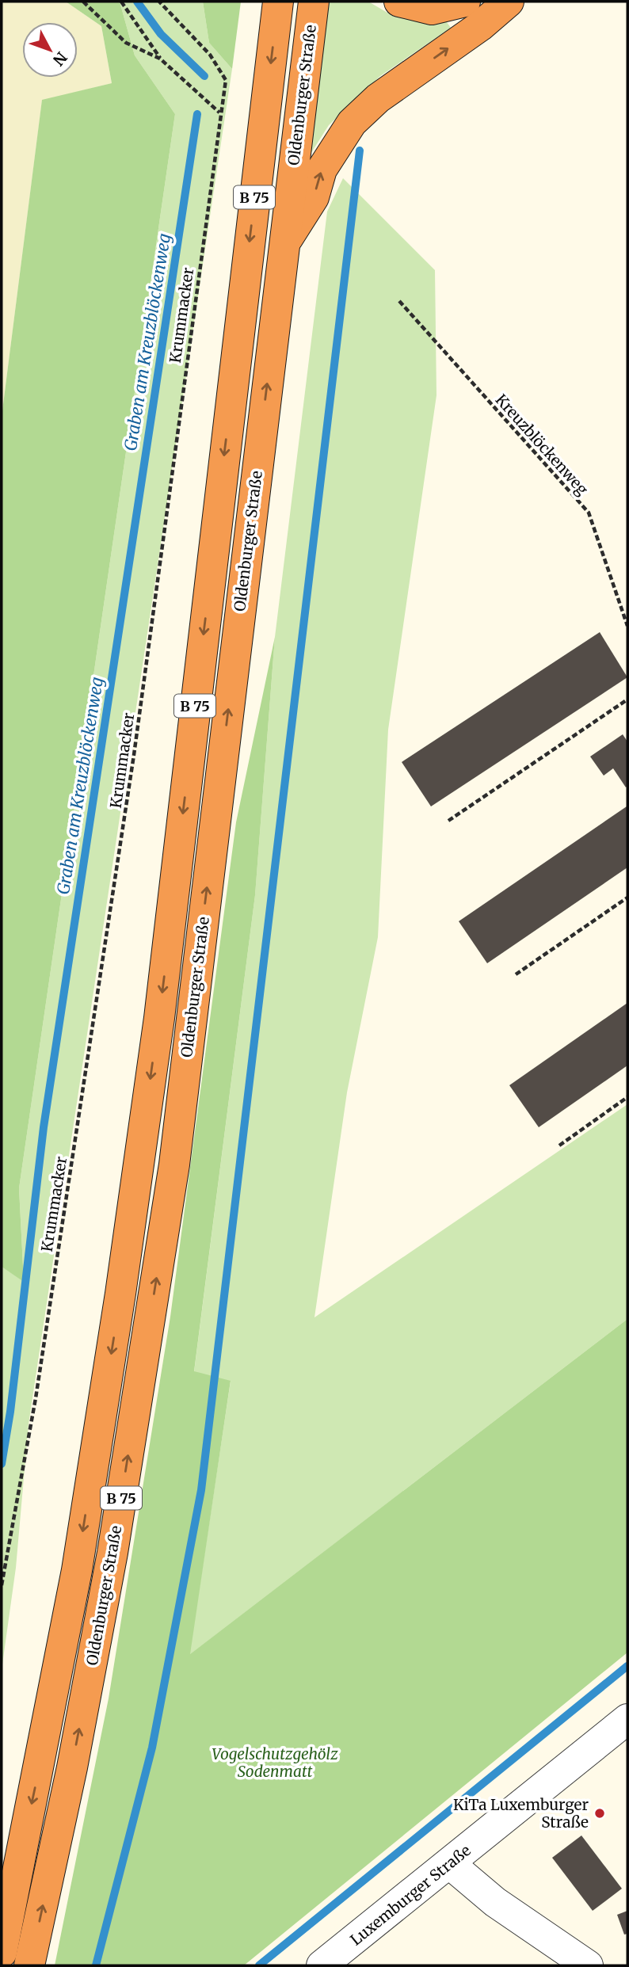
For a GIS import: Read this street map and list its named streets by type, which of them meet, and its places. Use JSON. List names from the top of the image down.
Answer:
{
  "streets": {
    "highway": ["Oldenburger Straße", "B 75"],
    "street": ["Luxemburger Straße"],
    "path": ["Krummacker", "Kreuzblöckenweg"]
  },
  "water": ["Graben am Kreuzblöckenweg"],
  "parks": ["Vogelschutzgehölz Sodenmatt"],
  "places": ["KiTa Luxemburger Straße"],
  "north": "bottom right"
}
